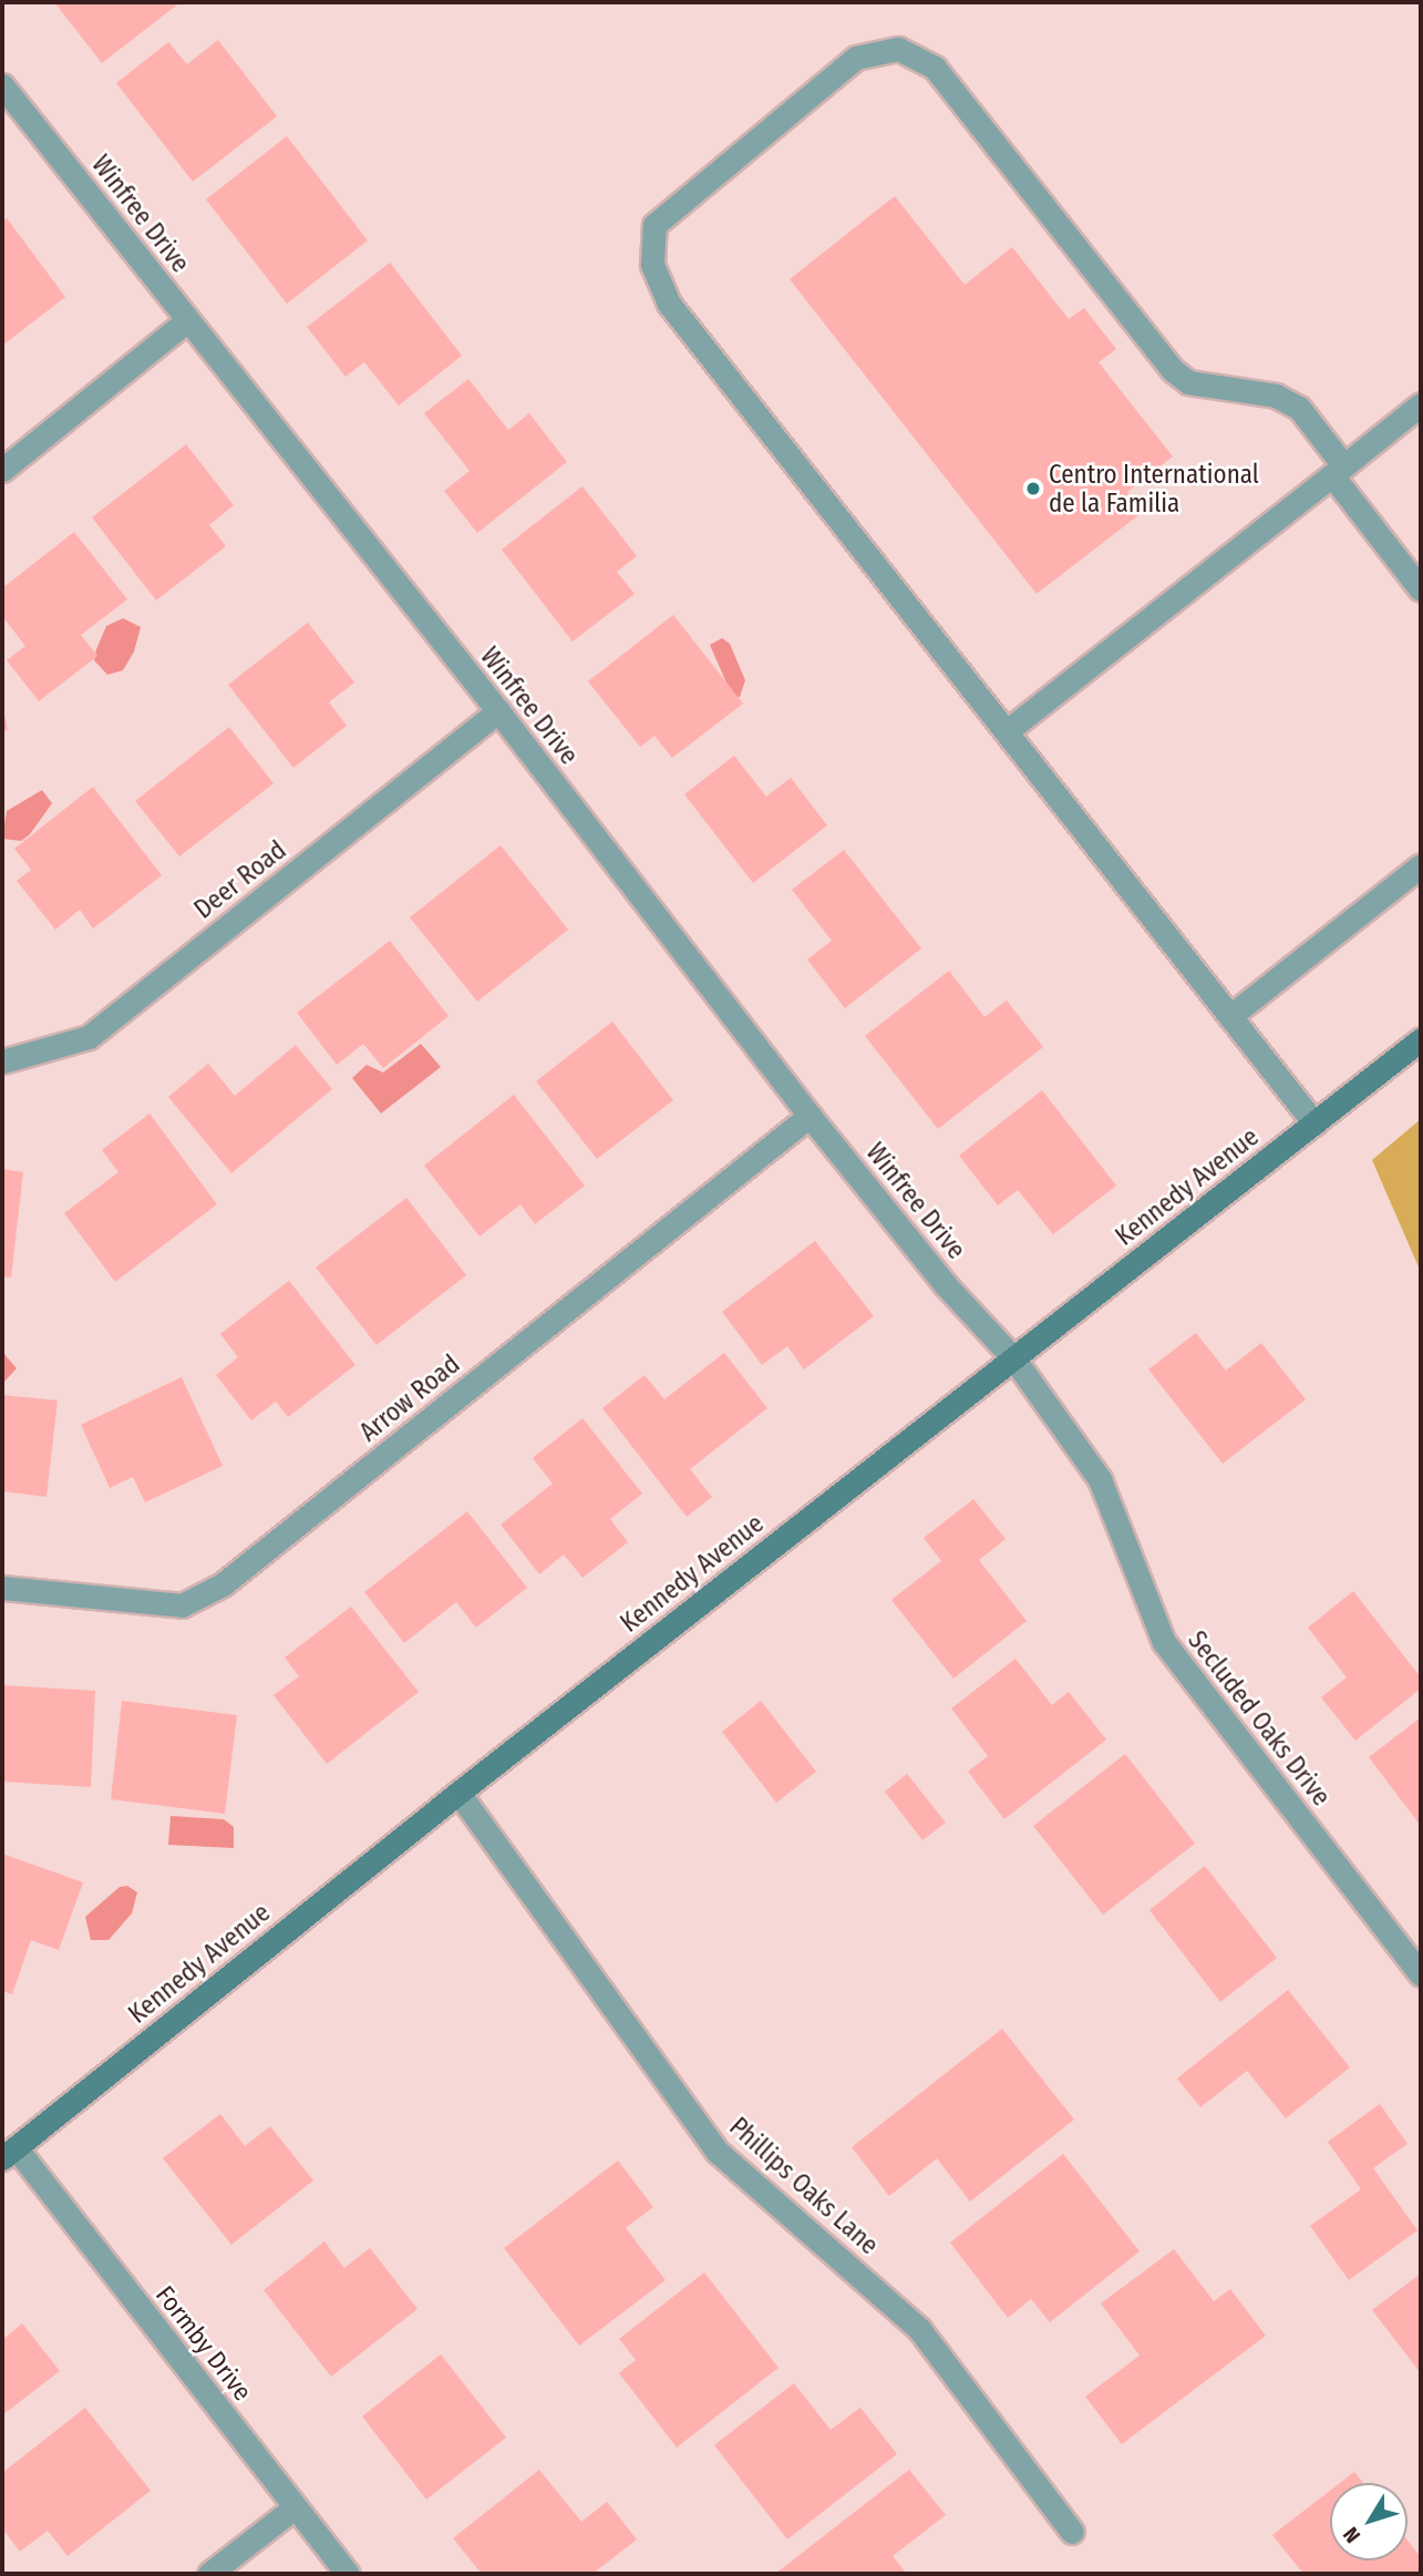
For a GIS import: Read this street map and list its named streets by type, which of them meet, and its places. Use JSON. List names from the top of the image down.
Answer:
{
  "streets": {
    "street": [
      "Winfree Drive",
      "Deer Road",
      "Kennedy Avenue",
      "Arrow Road",
      "Secluded Oaks Drive",
      "Phillips Oaks Lane",
      "Formby Drive"
    ]
  },
  "crossings": [
    ["Winfree Drive", "Deer Road"],
    ["Winfree Drive", "Kennedy Avenue"],
    ["Winfree Drive", "Arrow Road"],
    ["Winfree Drive", "Secluded Oaks Drive"],
    ["Kennedy Avenue", "Secluded Oaks Drive"],
    ["Kennedy Avenue", "Phillips Oaks Lane"],
    ["Kennedy Avenue", "Formby Drive"]
  ],
  "places": ["Centro International de la Familia"],
  "north": "bottom left"
}
